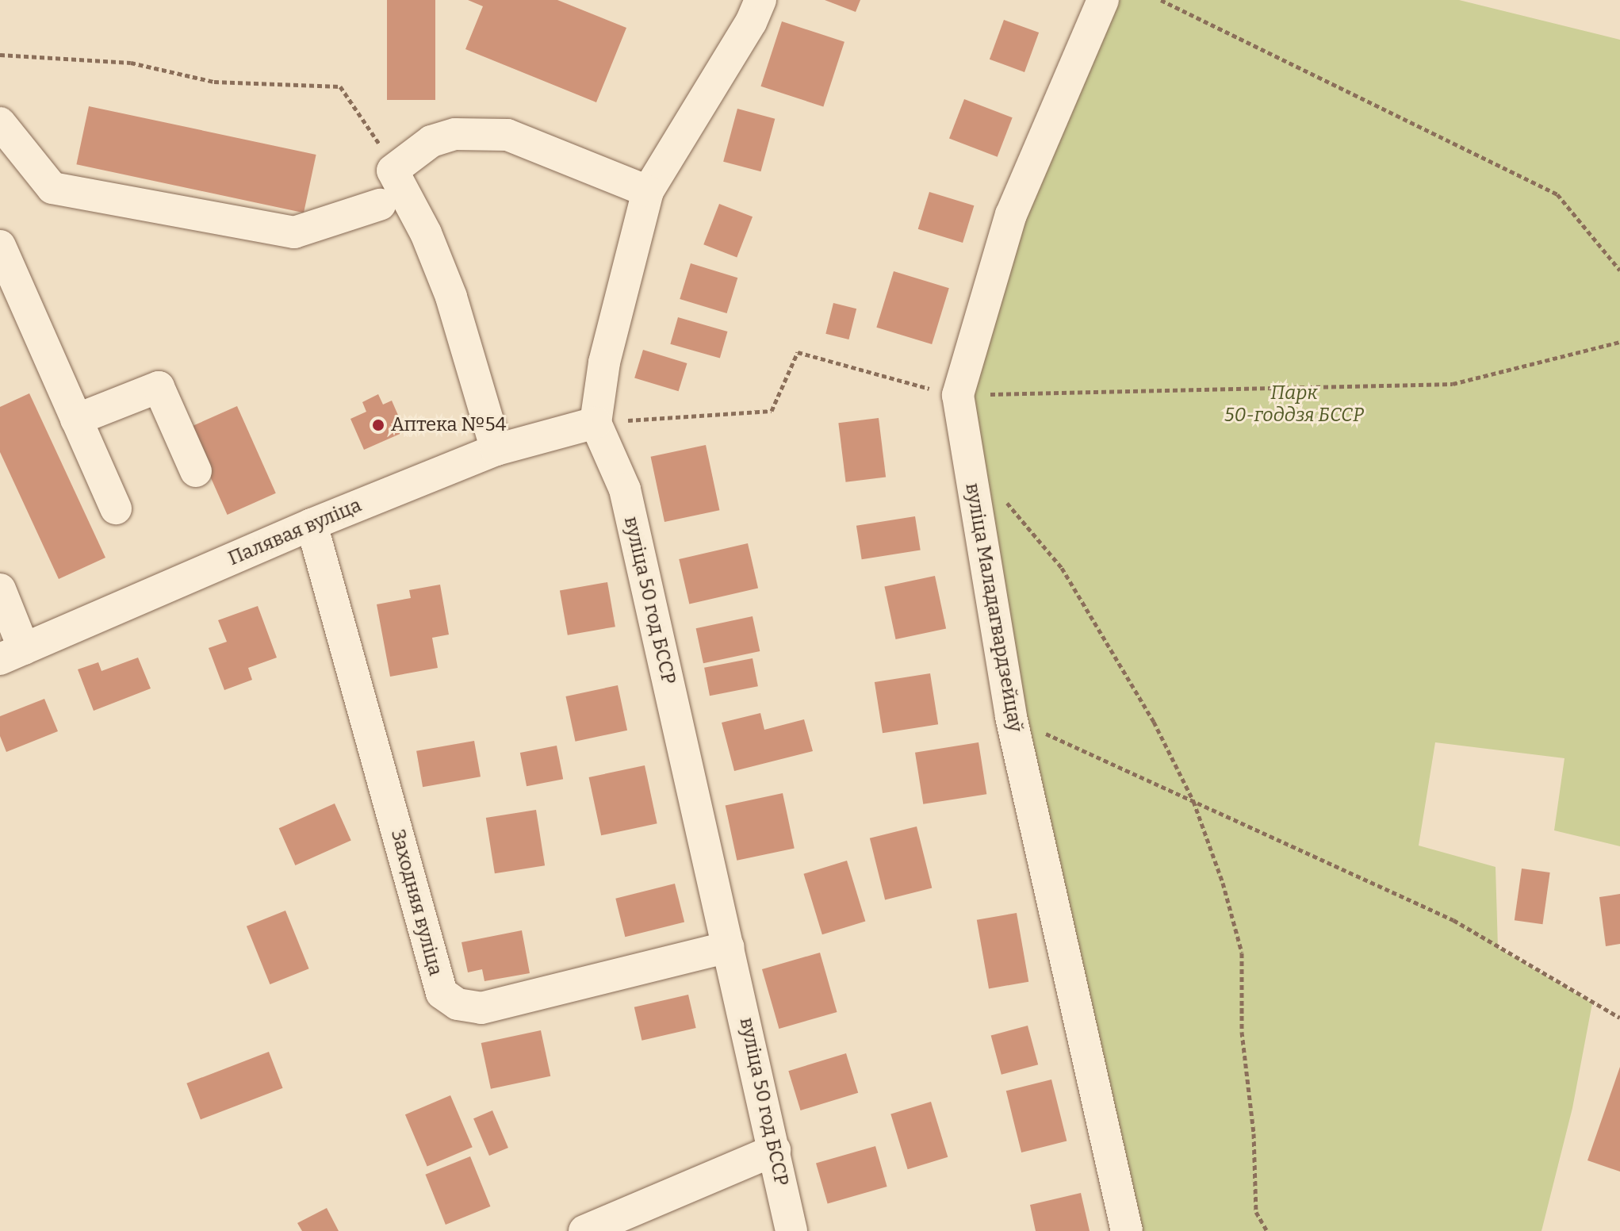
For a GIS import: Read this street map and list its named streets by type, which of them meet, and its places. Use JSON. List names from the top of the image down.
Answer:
{
  "streets": {
    "street": [
      "Палявая вуліца",
      "вуліца 50 год БССР",
      "вуліца Маладагвардзейцаў",
      "Заходняя вуліца"
    ]
  },
  "crossings": [
    ["Палявая вуліца", "вуліца 50 год БССР"],
    ["Палявая вуліца", "Заходняя вуліца"],
    ["вуліца 50 год БССР", "Заходняя вуліца"]
  ],
  "parks": ["Парк 50-годдзя БССР"],
  "places": ["Аптека №54"]
}
